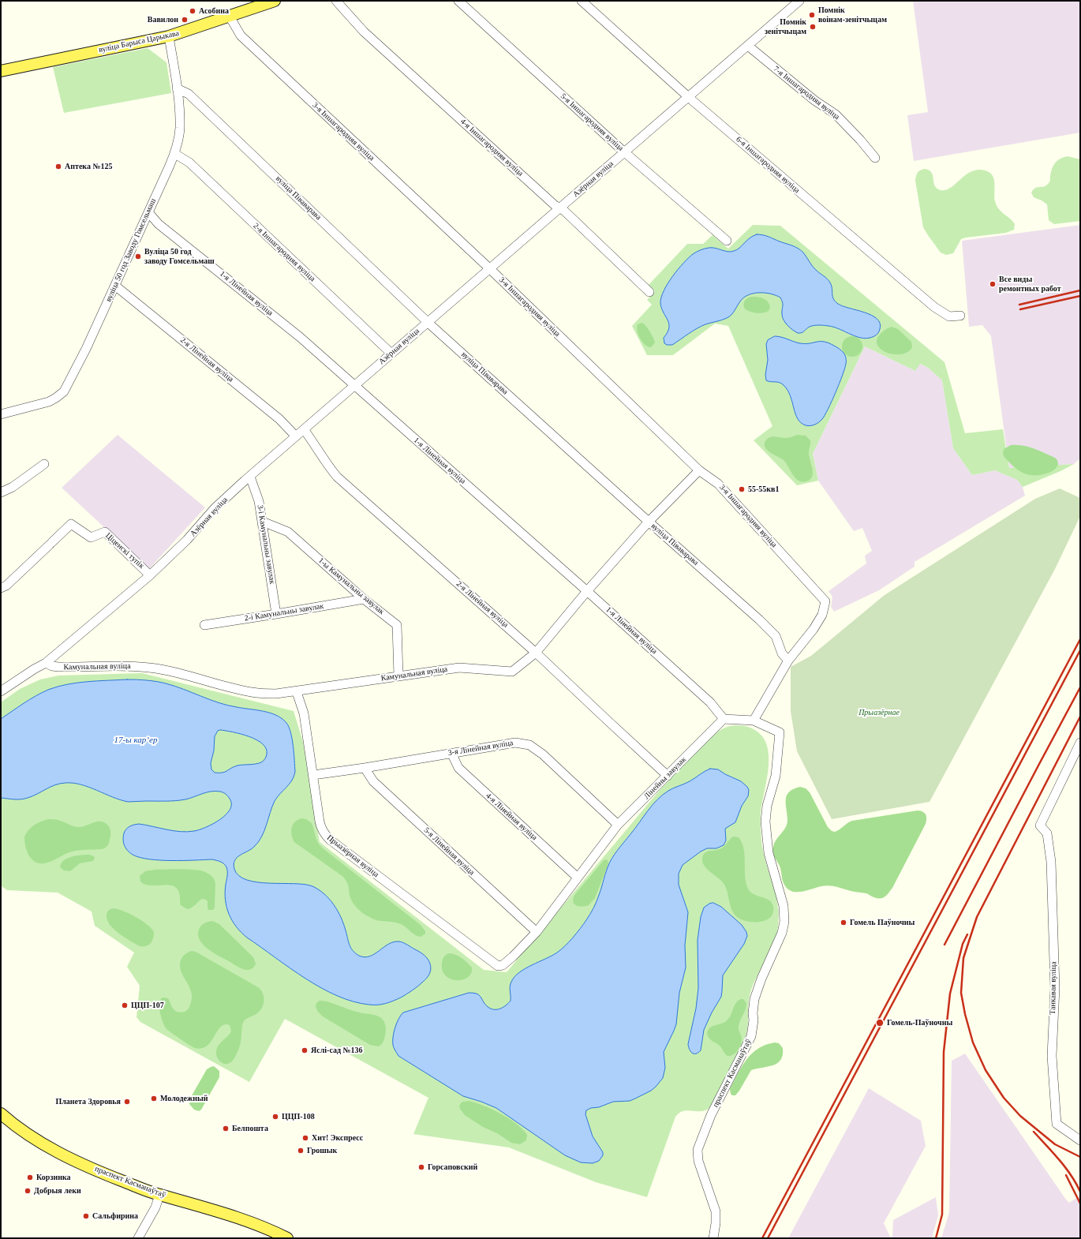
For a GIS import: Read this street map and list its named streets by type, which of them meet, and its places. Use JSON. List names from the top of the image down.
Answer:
{
  "streets": {
    "main road": ["вуліца Барыса Царыкава", "праспект Касманаўтаў"],
    "street": [
      "7-я Іншагародняя вуліца",
      "5-я Іншагародняя вуліца",
      "3-я Іншагародняя вуліца",
      "4-я Іншагародняя вуліца",
      "6-я Іншагародняя вуліца",
      "Азёрная вуліца",
      "вуліца Піваварава",
      "вуліца 50 год Заводу Гомсельмаш",
      "2-я Іншагародняя вуліца",
      "1-я Лінейная вуліца",
      "2-я Лінейная вуліца",
      "3-і Камунальны завулак",
      "Ціценскі тупік",
      "1-ы Камунальны завулак",
      "2-і Камунальны завулак",
      "Камунальная вуліца",
      "3-я Лінейная вуліца",
      "Лінейны завулак",
      "4-я Лінейная вуліца",
      "5-я Лінейная вуліца",
      "Прыазёрная вуліца",
      "Танкавая вуліца"
    ]
  },
  "crossings": [
    ["вуліца Барыса Царыкава", "3-я Іншагародняя вуліца"],
    ["вуліца Барыса Царыкава", "вуліца 50 год Заводу Гомсельмаш"],
    ["7-я Іншагародняя вуліца", "Азёрная вуліца"],
    ["5-я Іншагародняя вуліца", "Азёрная вуліца"],
    ["3-я Іншагародняя вуліца", "Азёрная вуліца"],
    ["3-я Іншагародняя вуліца", "вуліца Піваварава"],
    ["3-я Іншагародняя вуліца", "Камунальная вуліца"],
    ["4-я Іншагародняя вуліца", "Азёрная вуліца"],
    ["6-я Іншагародняя вуліца", "Азёрная вуліца"],
    ["Азёрная вуліца", "вуліца Піваварава"],
    ["Азёрная вуліца", "2-я Іншагародняя вуліца"],
    ["Азёрная вуліца", "1-я Лінейная вуліца"],
    ["Азёрная вуліца", "2-я Лінейная вуліца"],
    ["Азёрная вуліца", "3-і Камунальны завулак"],
    ["Азёрная вуліца", "Ціценскі тупік"],
    ["Азёрная вуліца", "Камунальная вуліца"],
    ["вуліца Піваварава", "вуліца 50 год Заводу Гомсельмаш"],
    ["вуліца Піваварава", "Камунальная вуліца"],
    ["вуліца 50 год Заводу Гомсельмаш", "2-я Іншагародняя вуліца"],
    ["вуліца 50 год Заводу Гомсельмаш", "1-я Лінейная вуліца"],
    ["вуліца 50 год Заводу Гомсельмаш", "2-я Лінейная вуліца"],
    ["1-я Лінейная вуліца", "Камунальная вуліца"],
    ["1-я Лінейная вуліца", "Лінейны завулак"],
    ["2-я Лінейная вуліца", "Камунальная вуліца"],
    ["2-я Лінейная вуліца", "Лінейны завулак"],
    ["3-і Камунальны завулак", "1-ы Камунальны завулак"],
    ["3-і Камунальны завулак", "2-і Камунальны завулак"],
    ["1-ы Камунальны завулак", "2-і Камунальны завулак"],
    ["1-ы Камунальны завулак", "Камунальная вуліца"],
    ["Камунальная вуліца", "Прыазёрная вуліца"],
    ["3-я Лінейная вуліца", "Лінейны завулак"],
    ["3-я Лінейная вуліца", "4-я Лінейная вуліца"],
    ["3-я Лінейная вуліца", "5-я Лінейная вуліца"],
    ["3-я Лінейная вуліца", "Прыазёрная вуліца"],
    ["Лінейны завулак", "4-я Лінейная вуліца"],
    ["Лінейны завулак", "5-я Лінейная вуліца"],
    ["Лінейны завулак", "Прыазёрная вуліца"]
  ],
  "water": ["17-ы кар’ер"],
  "parks": ["Прыазёрнае"],
  "places": [
    "Асобина",
    "Помнік воінам-зенітчыцам",
    "Вавилон",
    "Помнік зенітчыцам",
    "Аптека №125",
    "Вуліца 50 год заводу Гомсельмаш",
    "Все виды ремонтных работ",
    "55-55кв1",
    "Гомель Паўночны",
    "ЦЦП-107",
    "Гомель-Паўночны",
    "Яслі-сад №136",
    "Молодежный",
    "Планета Здоровья",
    "ЦЦП-108",
    "Белпошта",
    "Хит! Экспресс",
    "Грошык",
    "Горсаповский",
    "Корзинка",
    "Добрыя леки",
    "Сальфирина"
  ]
}
